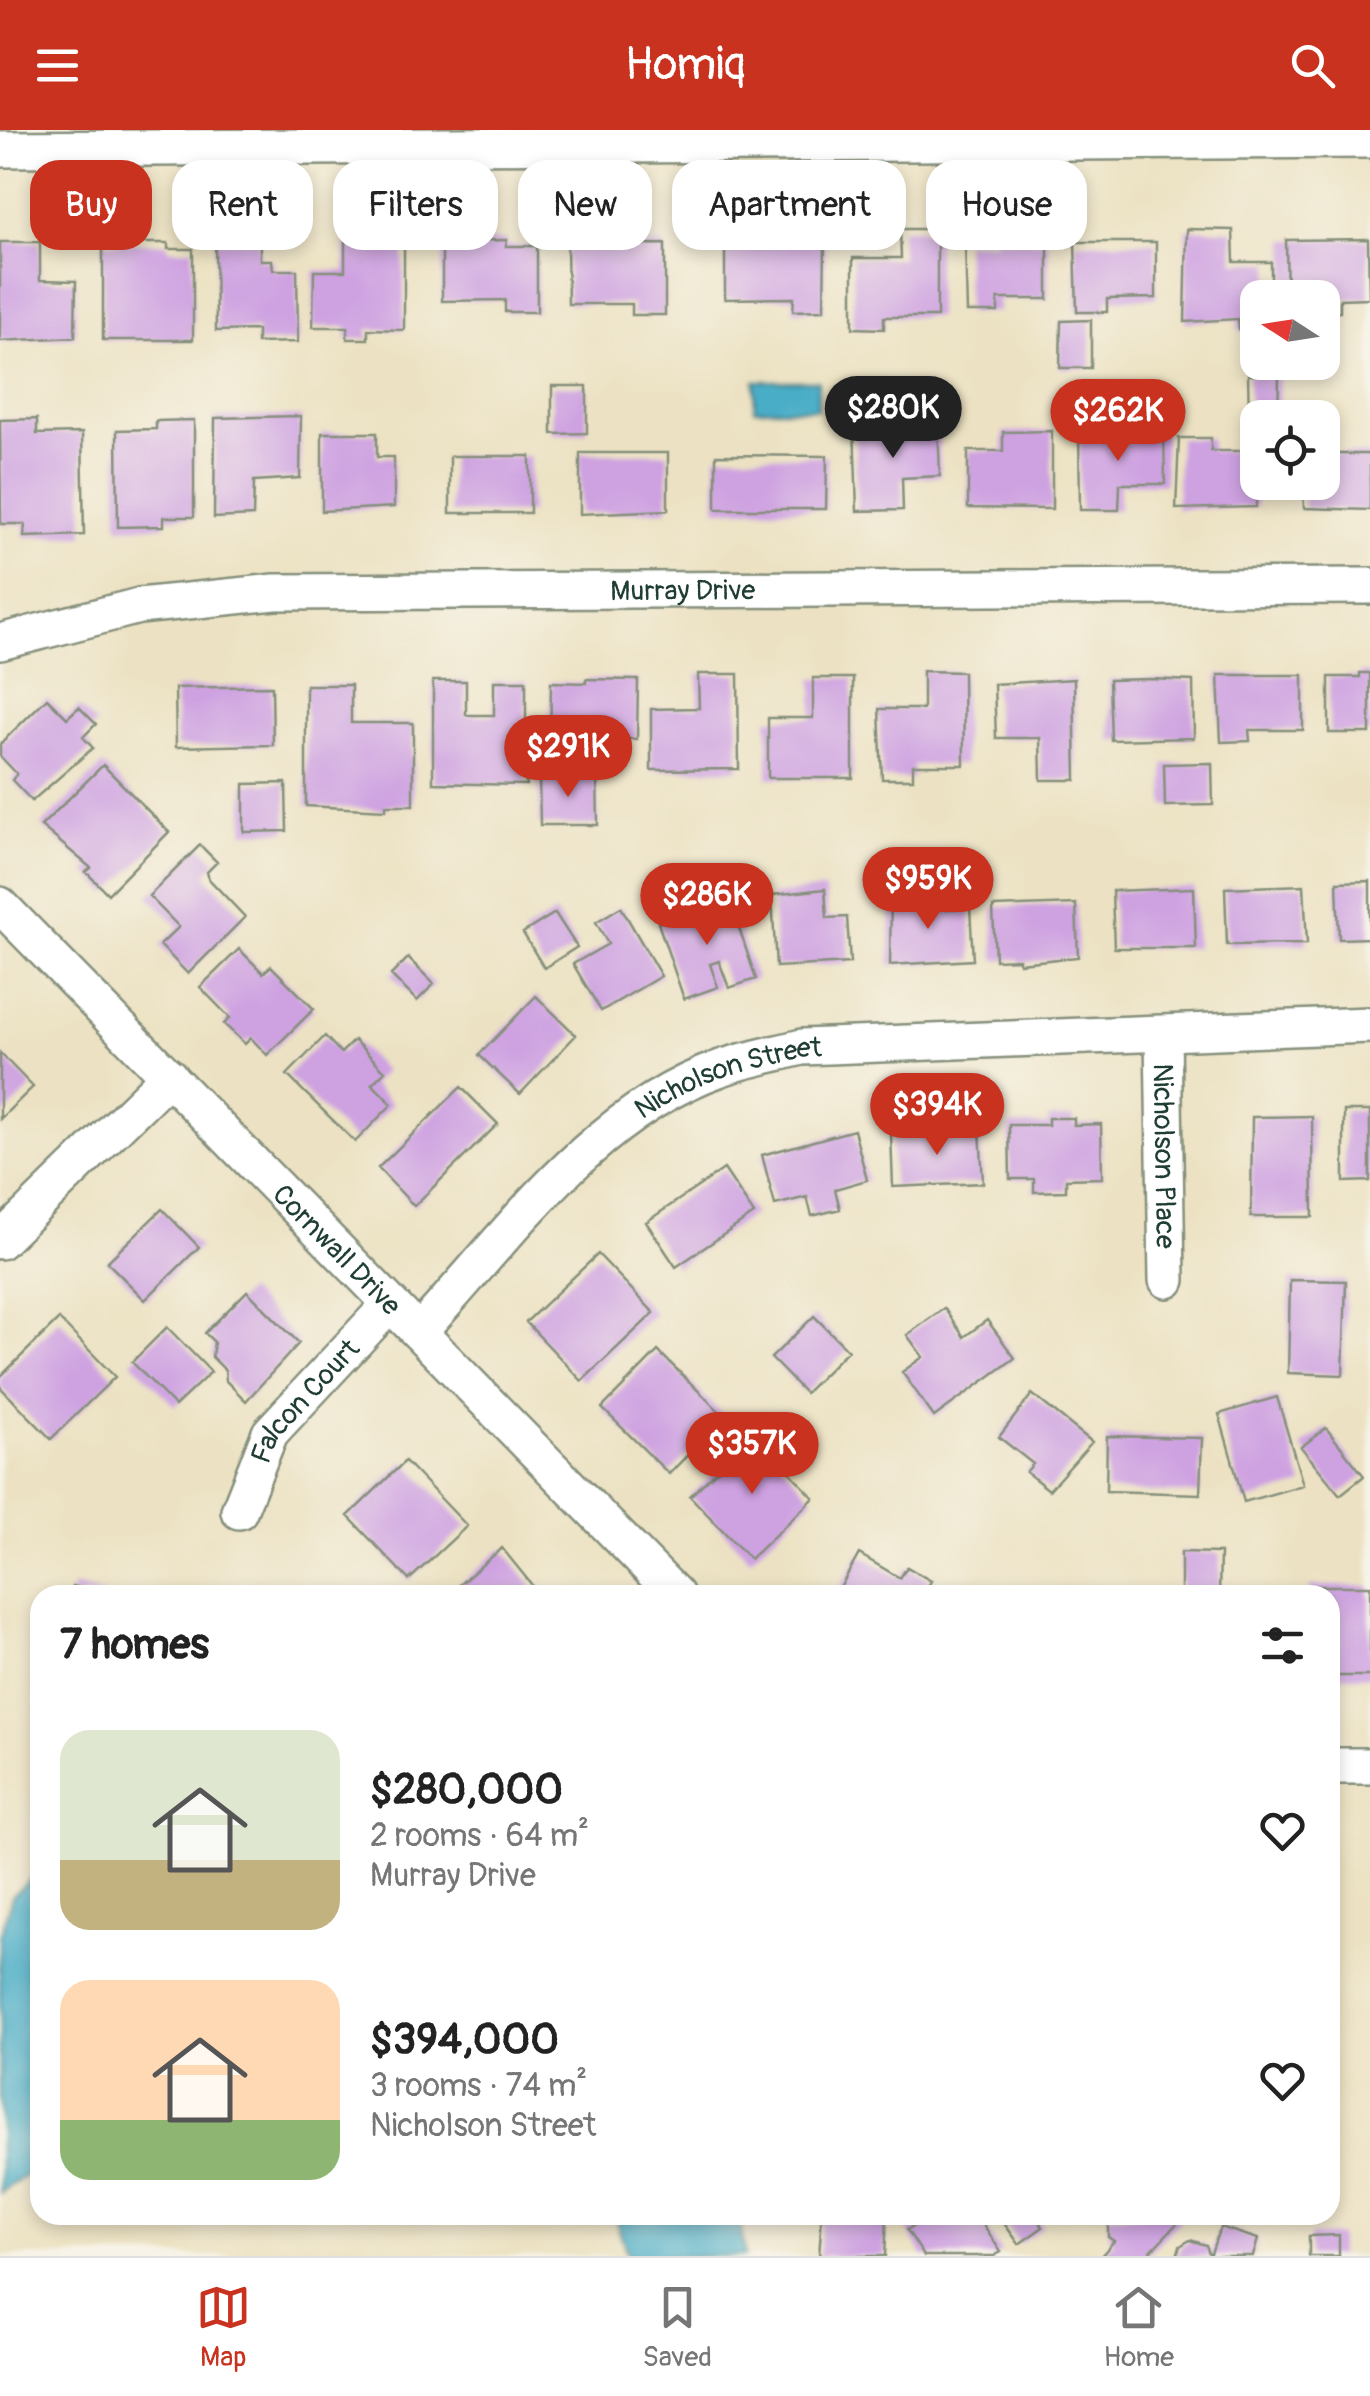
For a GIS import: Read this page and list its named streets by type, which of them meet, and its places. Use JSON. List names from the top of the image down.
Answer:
{
  "streets": {
    "street": [
      "Murray Drive",
      "Nicholson Street",
      "Nicholson Place",
      "Cornwall Drive",
      "Falcon Court"
    ]
  },
  "crossings": [
    ["Nicholson Street", "Nicholson Place"],
    ["Nicholson Street", "Cornwall Drive"],
    ["Cornwall Drive", "Falcon Court"]
  ],
  "north": "left",
  "page": {
    "header": "Homiq",
    "chip": [
      "Buy",
      "Rent",
      "Filters",
      "New",
      "Apartment",
      "House"
    ],
    "price": [
      "$280K",
      "$262K",
      "$291K",
      "$959K",
      "$286K",
      "$394K",
      "$357K"
    ],
    "heading": "7 homes",
    "list": [
      {
        "name": "$280,000",
        "note": "2 rooms · 64 m² · Murray Drive"
      },
      {
        "name": "$394,000",
        "note": "3 rooms · 74 m² · Nicholson Street"
      }
    ],
    "tabs": ["Map", "Saved", "Home"]
  }
}
